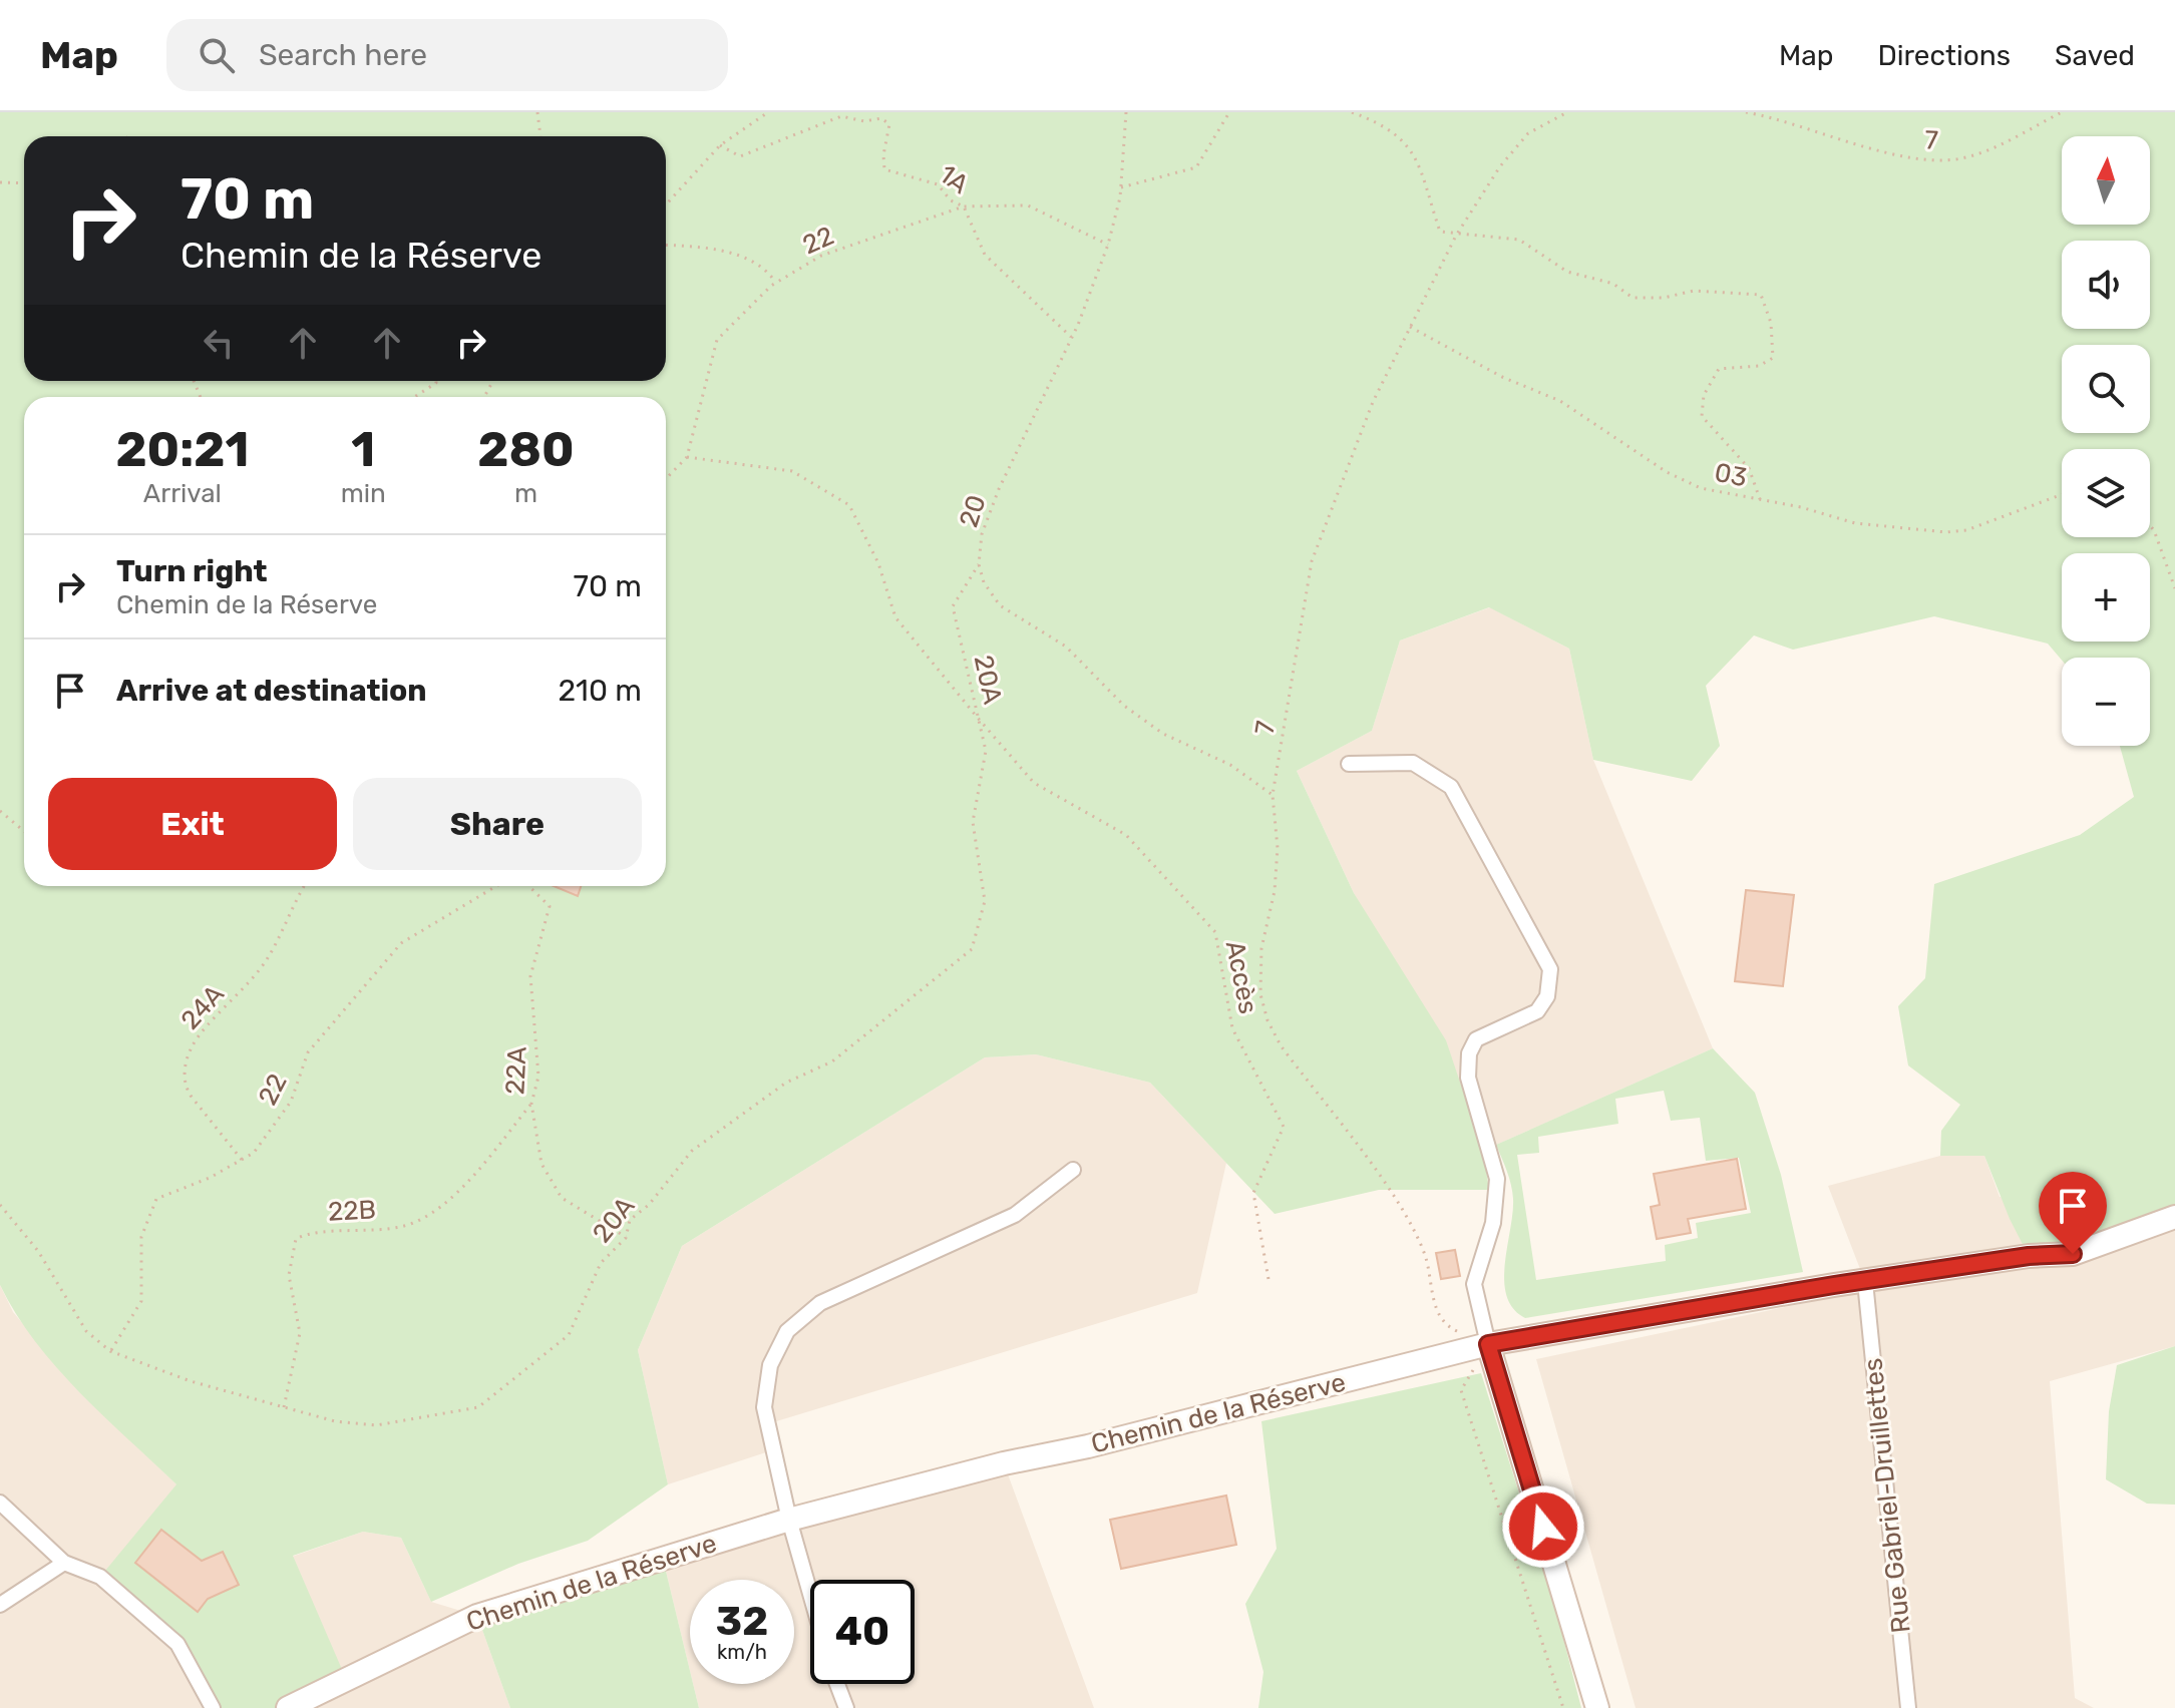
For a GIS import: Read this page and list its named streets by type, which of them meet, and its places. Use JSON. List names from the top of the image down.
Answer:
{
  "streets": {
    "street": ["Chemin de la Réserve", "Rue Gabriel-Druillettes"],
    "path": [
      "7",
      "1A",
      "22",
      "03",
      "20",
      "20A",
      "Accès",
      "24A",
      "22A",
      "22B"
    ]
  },
  "crossings": [
    ["7", "03"],
    ["7", "20"],
    ["7", "Chemin de la Réserve"],
    ["1A", "22"],
    ["1A", "20"],
    ["22", "20"],
    ["22", "20A"],
    ["22", "24A"],
    ["20", "20A"],
    ["20A", "Accès"],
    ["20A", "22A"],
    ["20A", "22B"],
    ["22A", "22B"],
    ["Chemin de la Réserve", "Rue Gabriel-Druillettes"]
  ],
  "north": "top",
  "page": {
    "header": "Map",
    "search": "Search here",
    "nav": ["Map", "Directions", "Saved"],
    "map_buttons": ["+", "−"],
    "turn": ["70 m", "Chemin de la Réserve"],
    "eta": [
      "20:21",
      "Arrival",
      "1",
      "min",
      "280",
      "m"
    ],
    "list": [
      {
        "name": "Turn right",
        "note": "Chemin de la Réserve",
        "value": "70 m"
      },
      {
        "name": "Arrive at destination",
        "value": "210 m"
      }
    ],
    "buttons": ["Exit", "Share"],
    "speed": "32 km/h",
    "limit": "40"
  }
}
